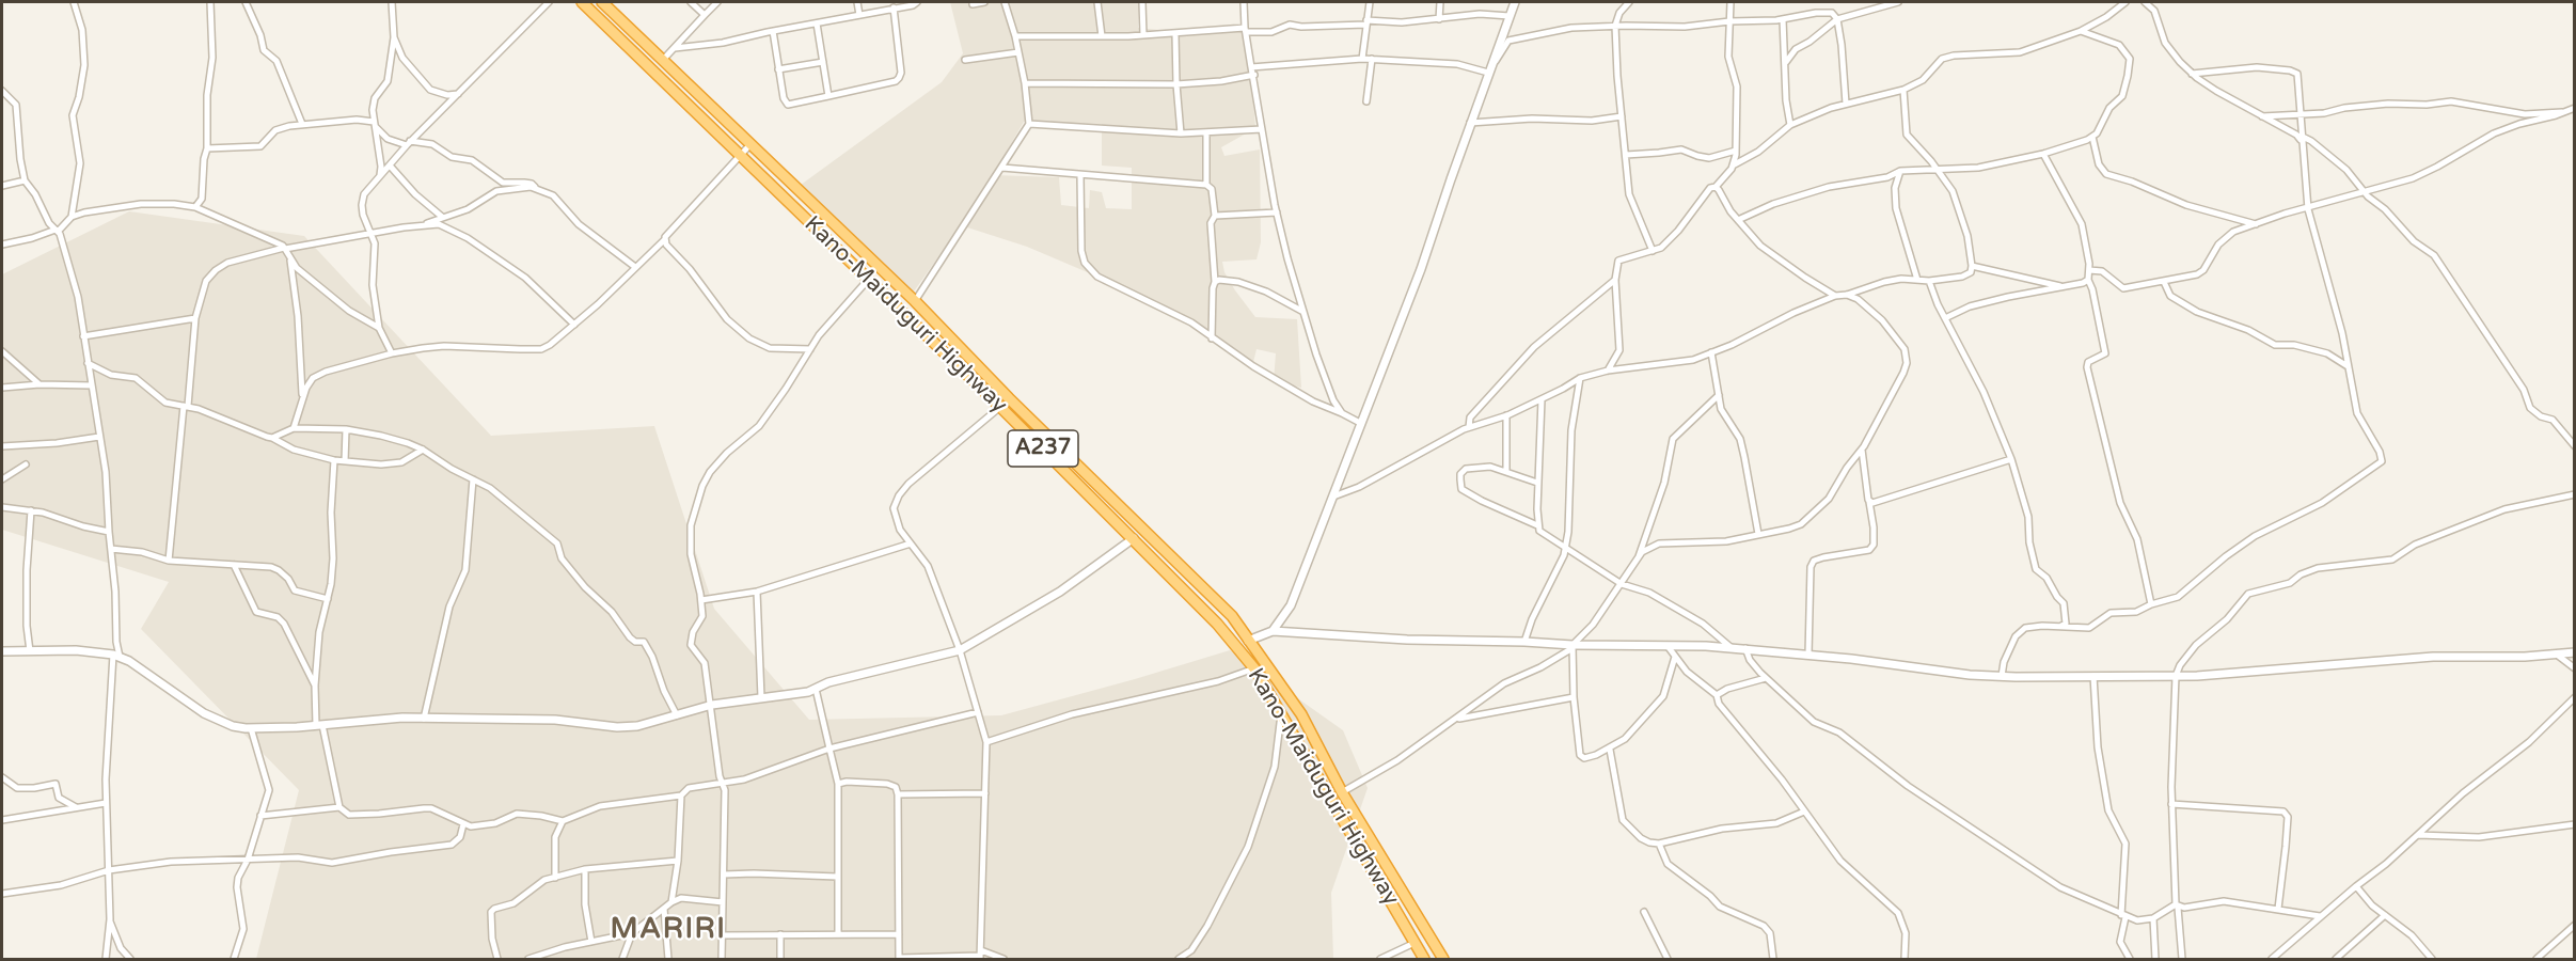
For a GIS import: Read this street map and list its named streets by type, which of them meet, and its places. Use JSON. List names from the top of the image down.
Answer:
{
  "streets": {
    "highway": ["Kano-Maiduguri Highway", "A237"]
  },
  "districts": ["MARIRI"]
}
